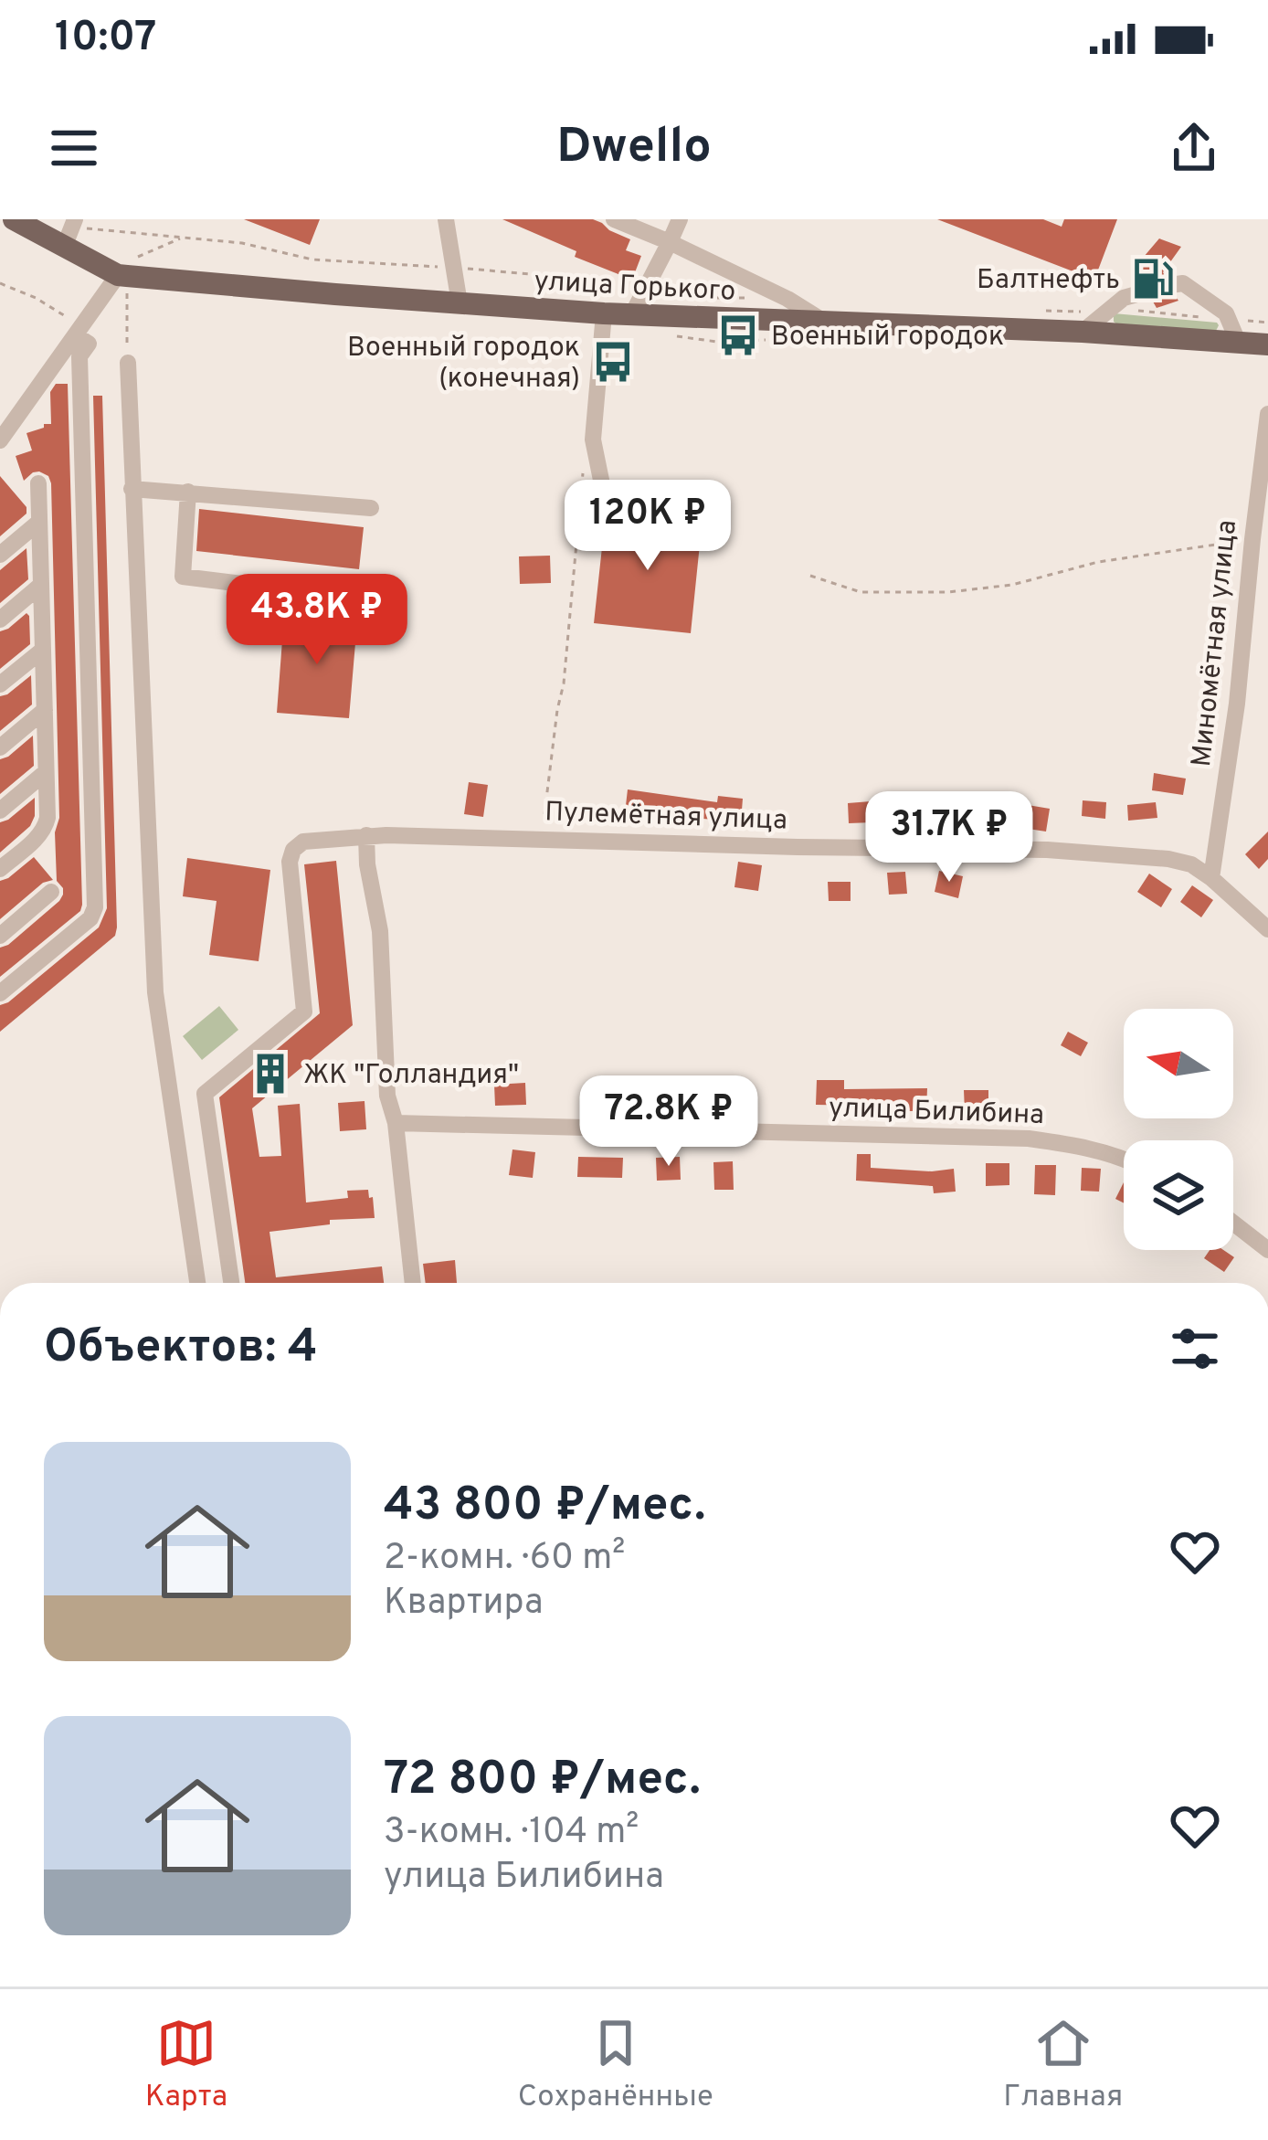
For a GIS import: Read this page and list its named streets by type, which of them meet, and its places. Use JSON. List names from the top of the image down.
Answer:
{
  "streets": {
    "main road": ["улица Горького"],
    "street": ["Миномётная улица", "Пулемётная улица", "улица Билибина"]
  },
  "crossings": [
    ["Миномётная улица", "Пулемётная улица"]
  ],
  "places": {
    "fuel station": ["Балтнефть"],
    "bus stop": ["Военный городок", "Военный городок (конечная)"],
    "building": ["ЖК \"Голландия\""]
  },
  "north": "left",
  "page": {
    "status": "10:07",
    "header": "Dwello",
    "price": [
      "120K ₽",
      "43.8K ₽",
      "31.7K ₽",
      "72.8K ₽"
    ],
    "heading": "Объектов: 4",
    "list": [
      {
        "name": "43 800 ₽/мес.",
        "note": "2-комн. · 60 m² · Квартира"
      },
      {
        "name": "72 800 ₽/мес.",
        "note": "3-комн. · 104 m² · улица Билибина"
      }
    ],
    "tabs": ["Карта", "Сохранённые", "Главная"]
  }
}
